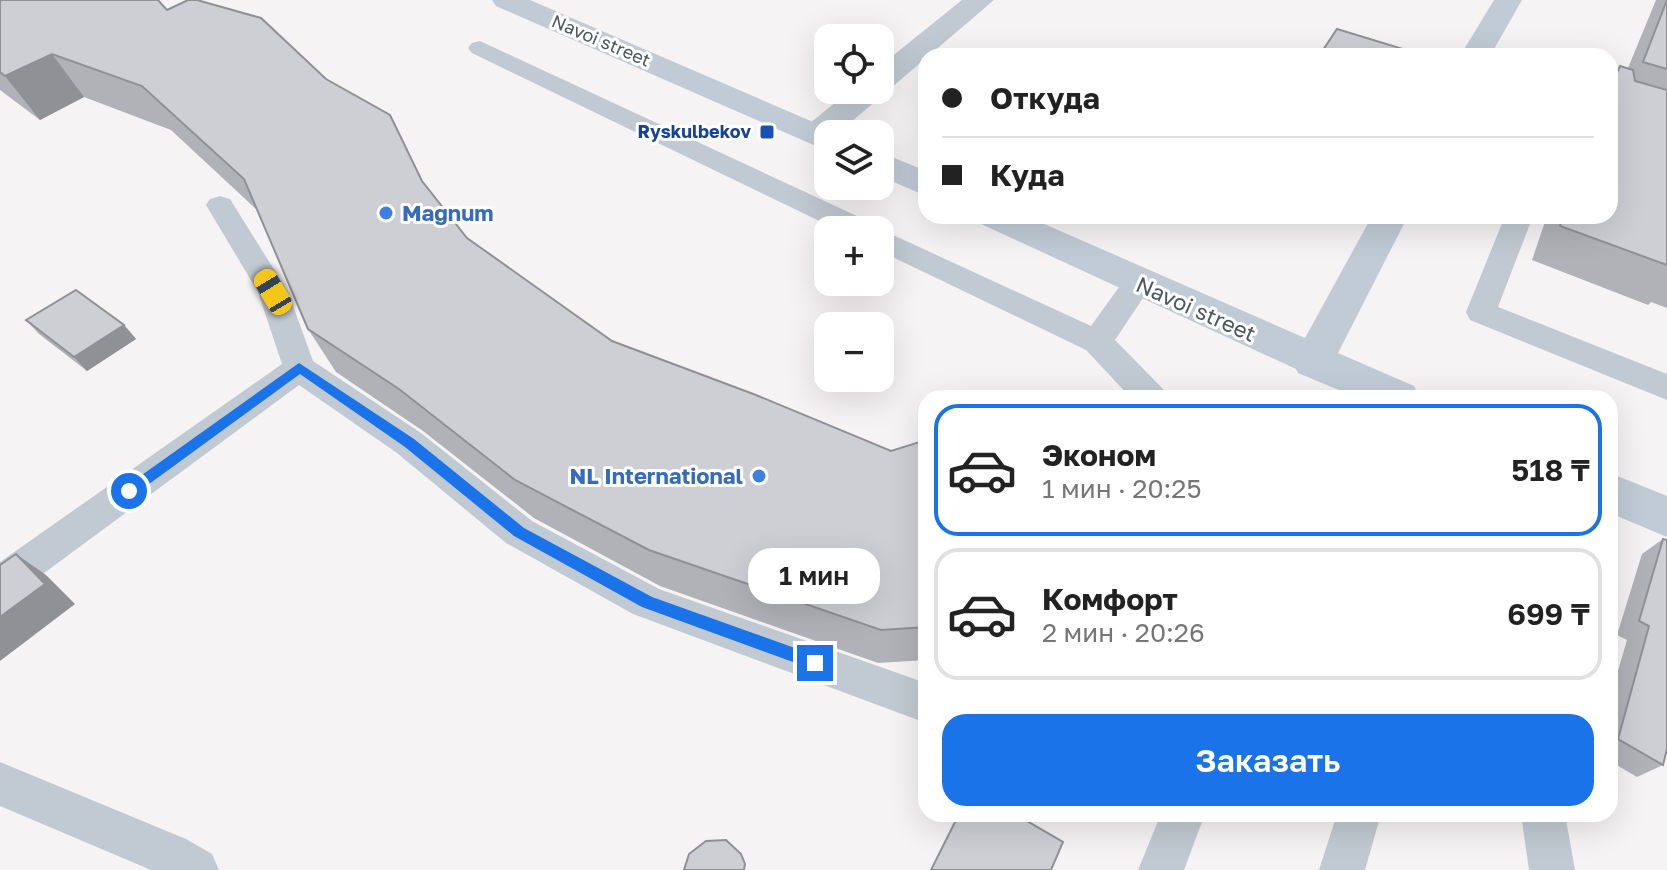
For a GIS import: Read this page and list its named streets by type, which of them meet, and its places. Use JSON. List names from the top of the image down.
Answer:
{
  "streets": {
    "street": ["Navoi street"]
  },
  "places": {
    "transit": ["Ryskulbekov"],
    "other": ["Magnum", "NL International"]
  },
  "page": {
    "map_buttons": ["+", "−"],
    "banner": ["Откуда", "Куда"],
    "list": [
      {
        "name": "Эконом",
        "note": "1 мин · 20:25",
        "value": "518 ₸"
      },
      {
        "name": "Комфорт",
        "note": "2 мин · 20:26",
        "value": "699 ₸"
      }
    ],
    "bubble": "1 мин",
    "buttons": "Заказать"
  }
}
